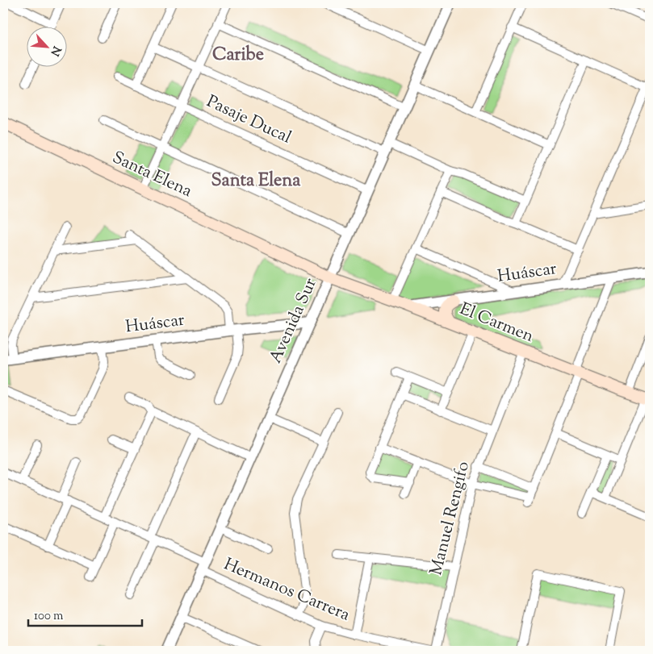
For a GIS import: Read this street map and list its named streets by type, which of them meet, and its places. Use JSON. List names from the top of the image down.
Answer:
{
  "streets": {
    "main road": ["Santa Elena", "El Carmen"],
    "street": [
      "Pasaje Ducal",
      "Huáscar",
      "Avenida Sur",
      "Manuel Rengifo",
      "Hermanos Carrera"
    ]
  },
  "crossings": [
    ["Pasaje Ducal", "Avenida Sur"],
    ["Santa Elena", "Avenida Sur"],
    ["Santa Elena", "El Carmen"],
    ["Huáscar", "Avenida Sur"],
    ["Huáscar", "El Carmen"],
    ["Avenida Sur", "El Carmen"],
    ["Avenida Sur", "Hermanos Carrera"],
    ["El Carmen", "Manuel Rengifo"]
  ],
  "districts": ["Caribe", "Santa Elena"],
  "scale_bar": "100 m",
  "north": "bottom right"
}
